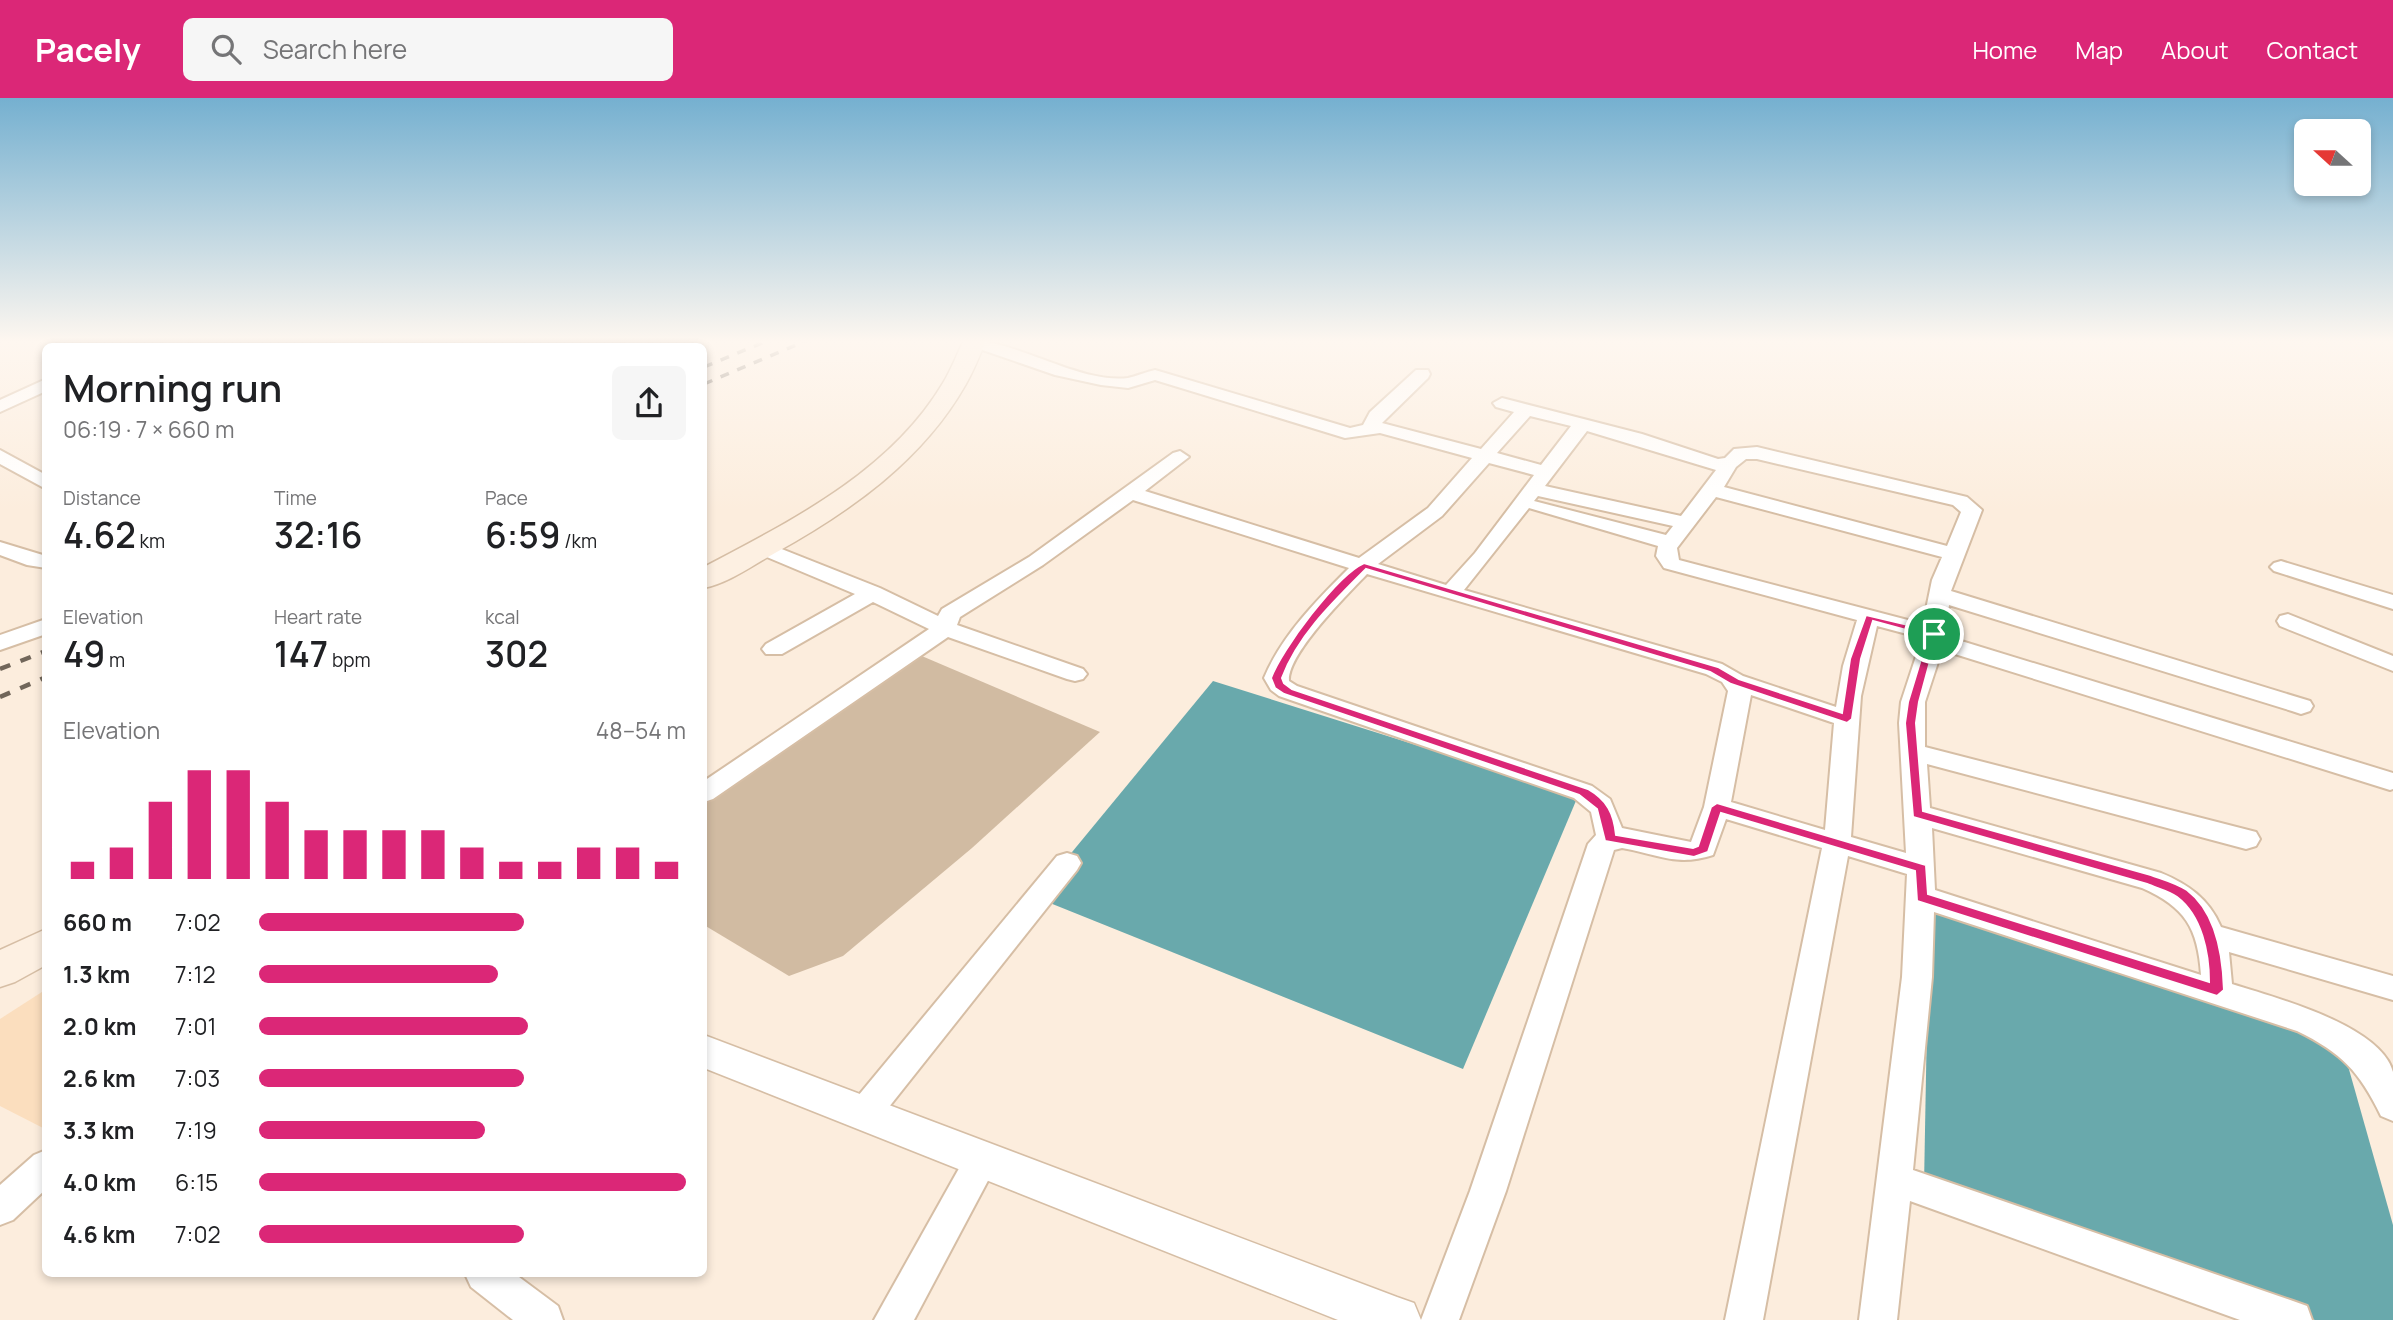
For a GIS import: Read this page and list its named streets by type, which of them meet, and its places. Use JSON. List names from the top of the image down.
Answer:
{
  "north": "left",
  "page": {
    "header": "Pacely",
    "search": "Search here",
    "nav": [
      "Home",
      "Map",
      "About",
      "Contact"
    ],
    "heading": ["Morning run", "06:19 · 7 × 660 m"],
    "stats": [
      ["Distance", "4.62 km"],
      ["Time", "32:16"],
      ["Pace", "6:59 /km"],
      ["Elevation", "49 m"],
      ["Heart rate", "147 bpm"],
      ["kcal", "302"]
    ],
    "chart": ["Elevation", "48–54 m"],
    "list": [
      {
        "name": "660 m",
        "note": "7:02"
      },
      {
        "name": "1.3 km",
        "note": "7:12"
      },
      {
        "name": "2.0 km",
        "note": "7:01"
      },
      {
        "name": "2.6 km",
        "note": "7:03"
      },
      {
        "name": "3.3 km",
        "note": "7:19"
      },
      {
        "name": "4.0 km",
        "note": "6:15"
      },
      {
        "name": "4.6 km",
        "note": "7:02"
      }
    ]
  }
}
